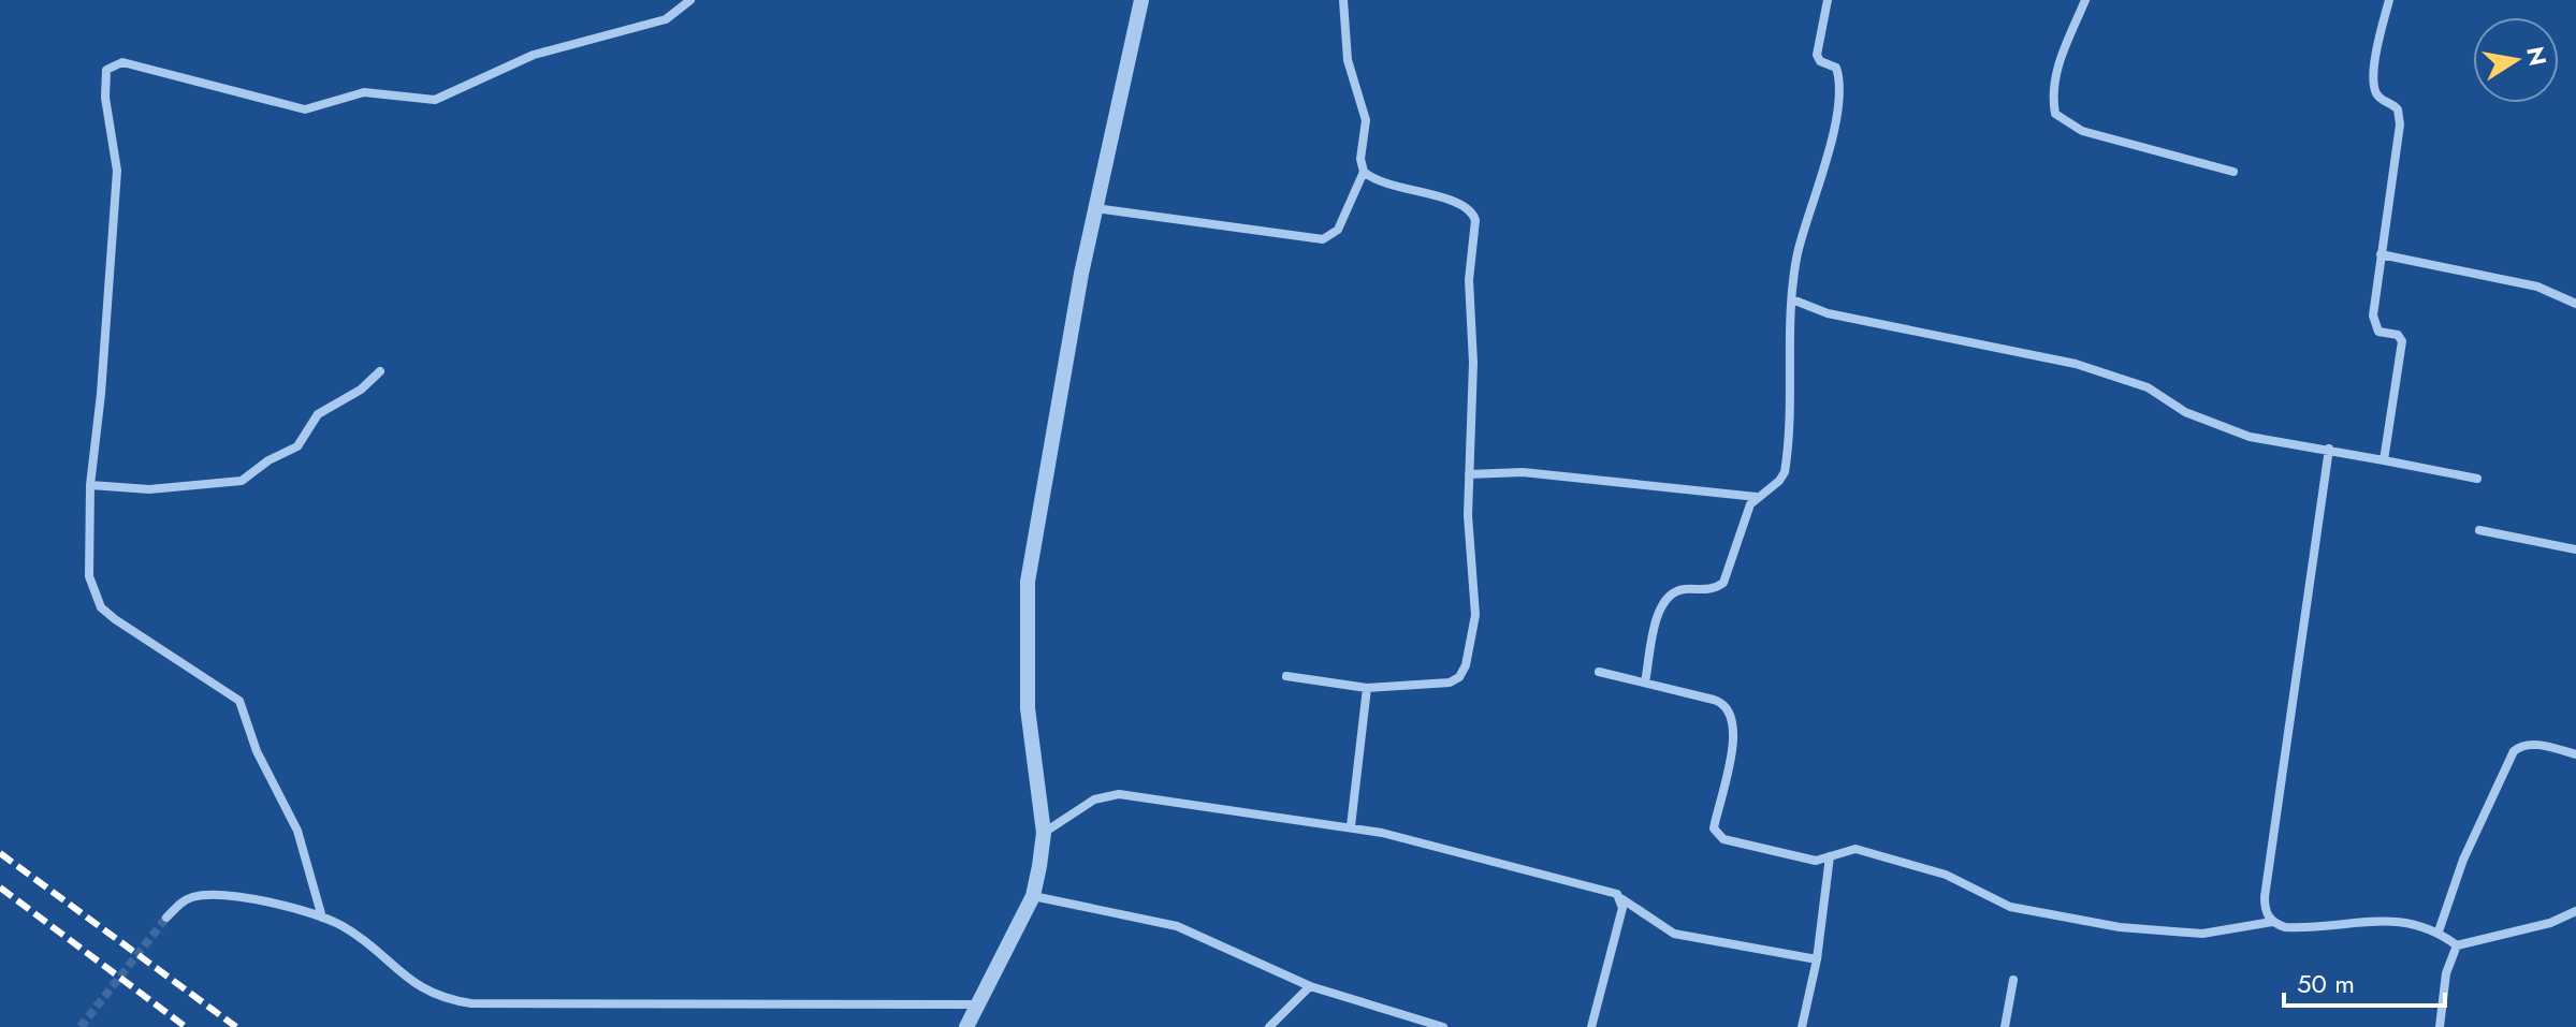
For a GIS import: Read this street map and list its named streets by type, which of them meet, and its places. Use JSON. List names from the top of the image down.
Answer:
{
  "scale_bar": "50 m",
  "north": "right"
}
